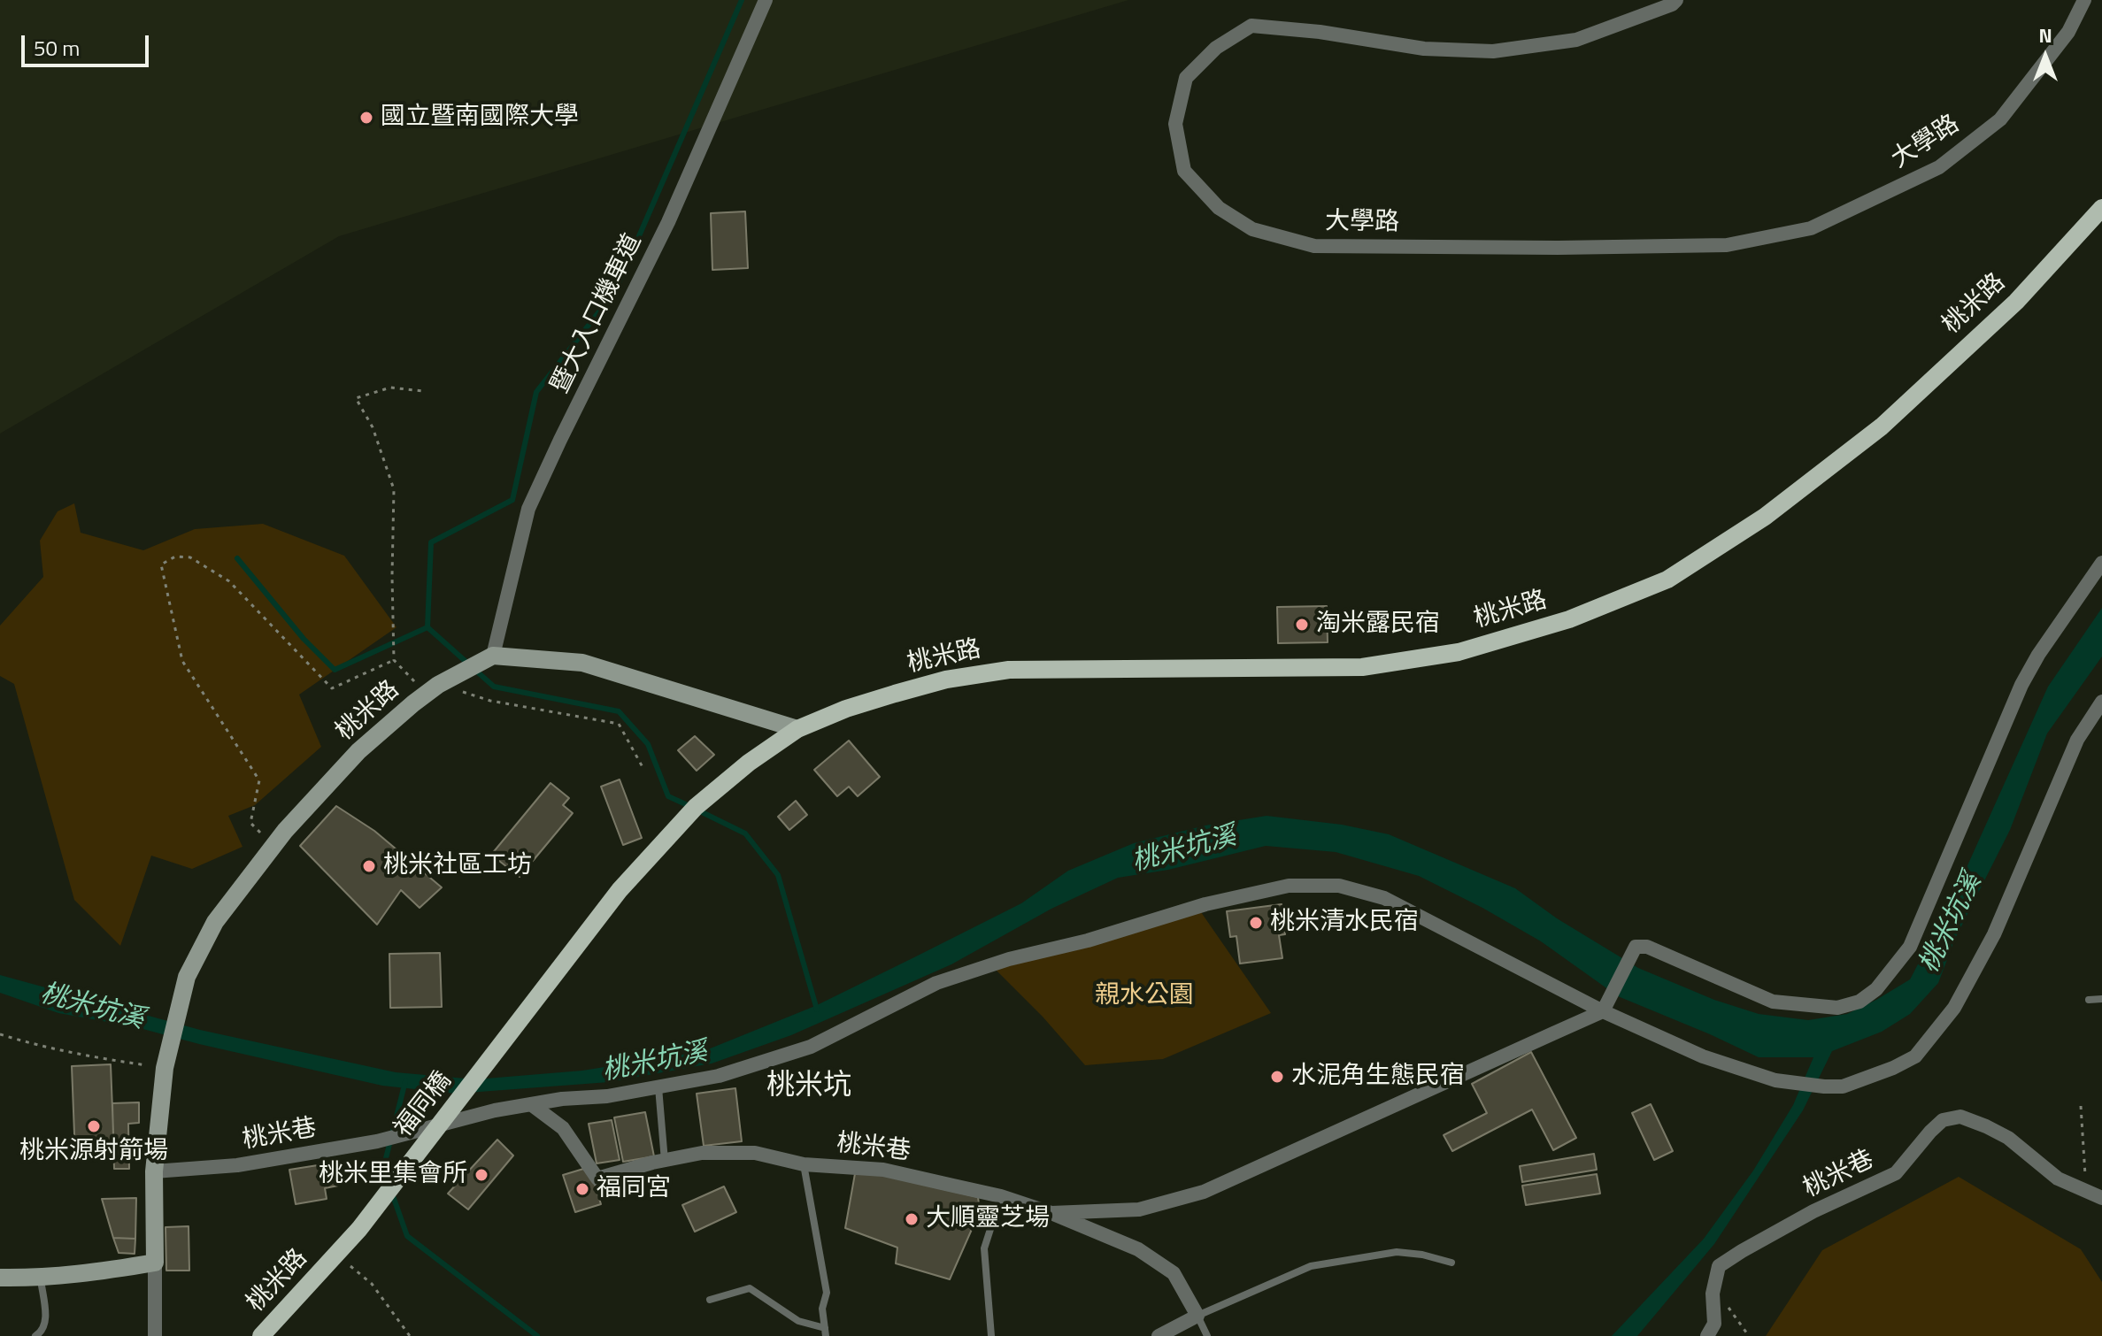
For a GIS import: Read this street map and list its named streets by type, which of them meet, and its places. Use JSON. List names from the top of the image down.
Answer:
{
  "streets": {
    "main road": ["桃米路", "福同橋"],
    "street": ["大學路", "暨大入口機車道", "桃米巷"]
  },
  "crossings": [
    ["桃米路", "暨大入口機車道"],
    ["桃米路", "福同橋"],
    ["桃米路", "桃米巷"]
  ],
  "districts": ["桃米坑"],
  "water": ["桃米坑溪"],
  "parks": ["親水公園"],
  "places": [
    "國立暨南國際大學",
    "淘米露民宿",
    "桃米社區工坊",
    "桃米清水民宿",
    "水泥角生態民宿",
    "桃米源射箭場",
    "桃米里集會所",
    "福同宮",
    "大順靈芝場"
  ],
  "scale_bar": "50 m",
  "north": "top"
}
